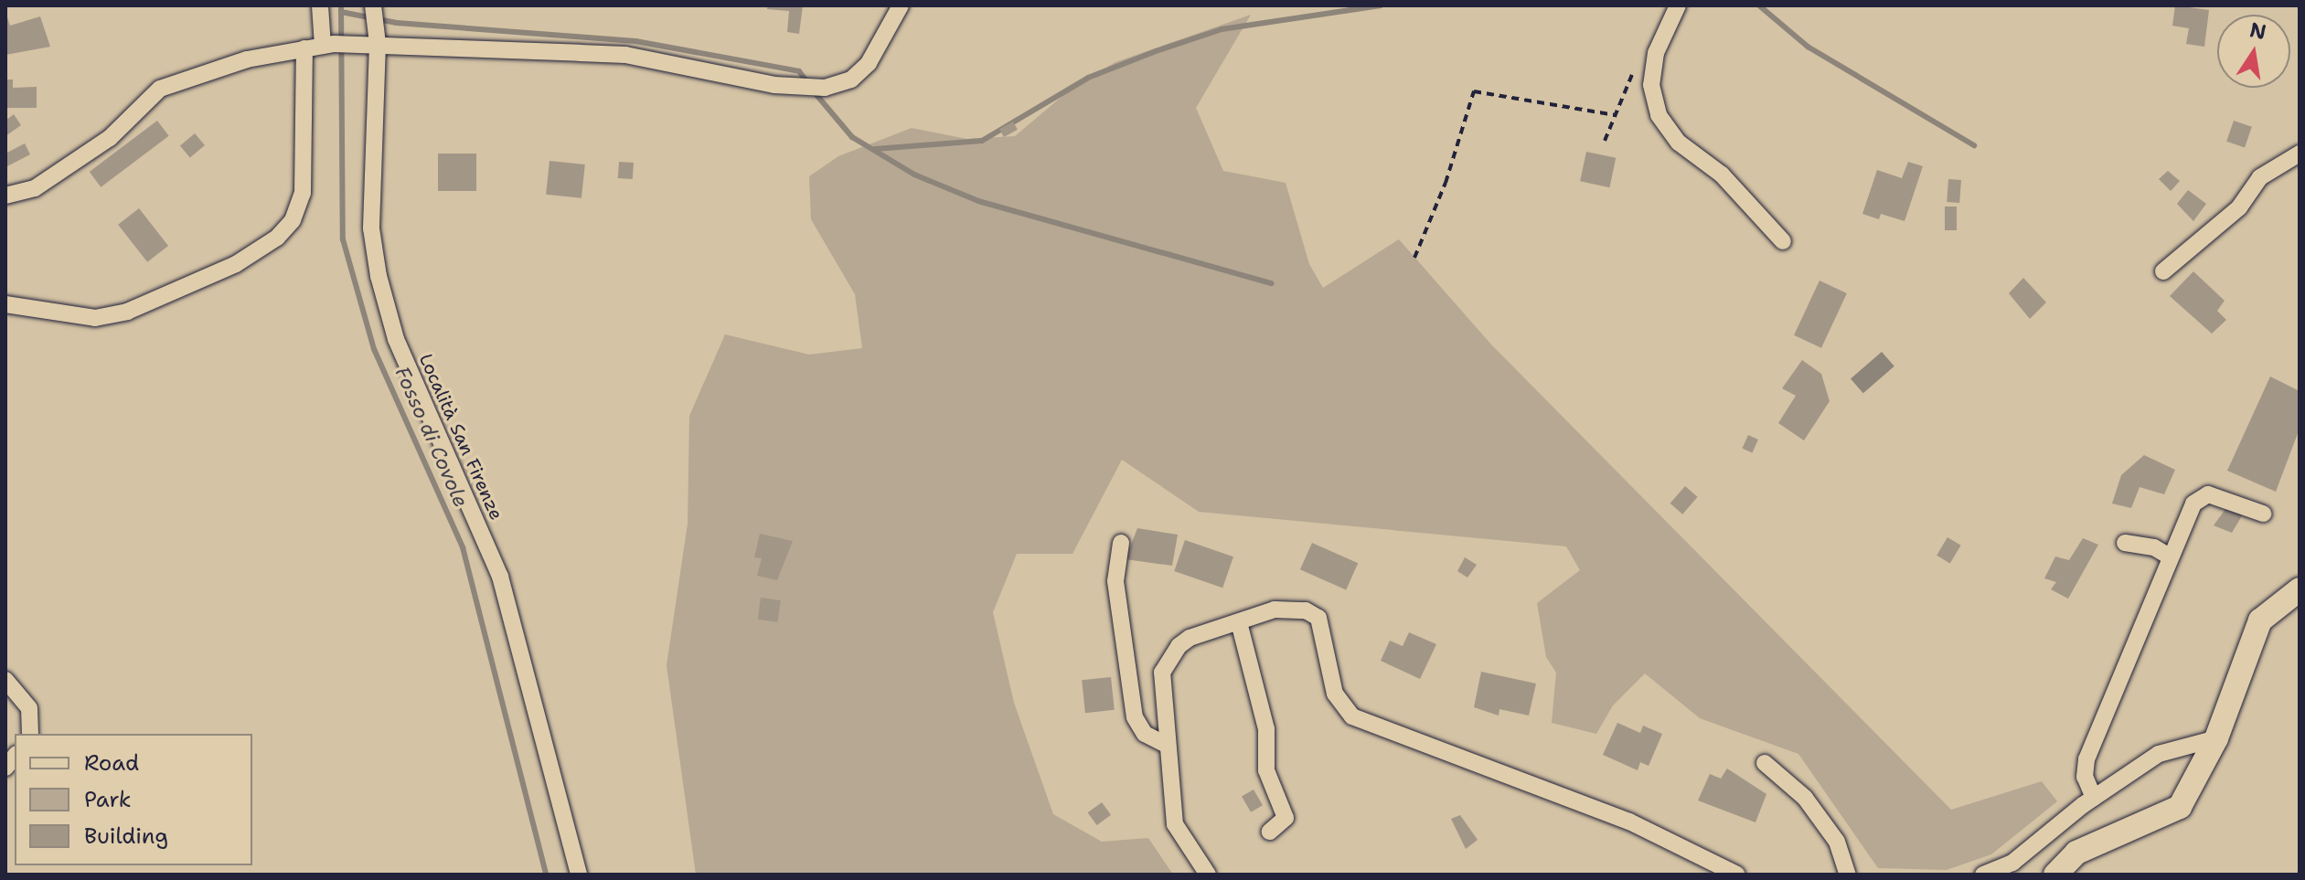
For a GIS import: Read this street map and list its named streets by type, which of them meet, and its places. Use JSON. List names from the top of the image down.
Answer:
{
  "streets": {
    "street": ["Località San Firenze"]
  },
  "water": ["Fosso di Covole"],
  "legend": ["Road", "Park", "Building"],
  "north": "top"
}
